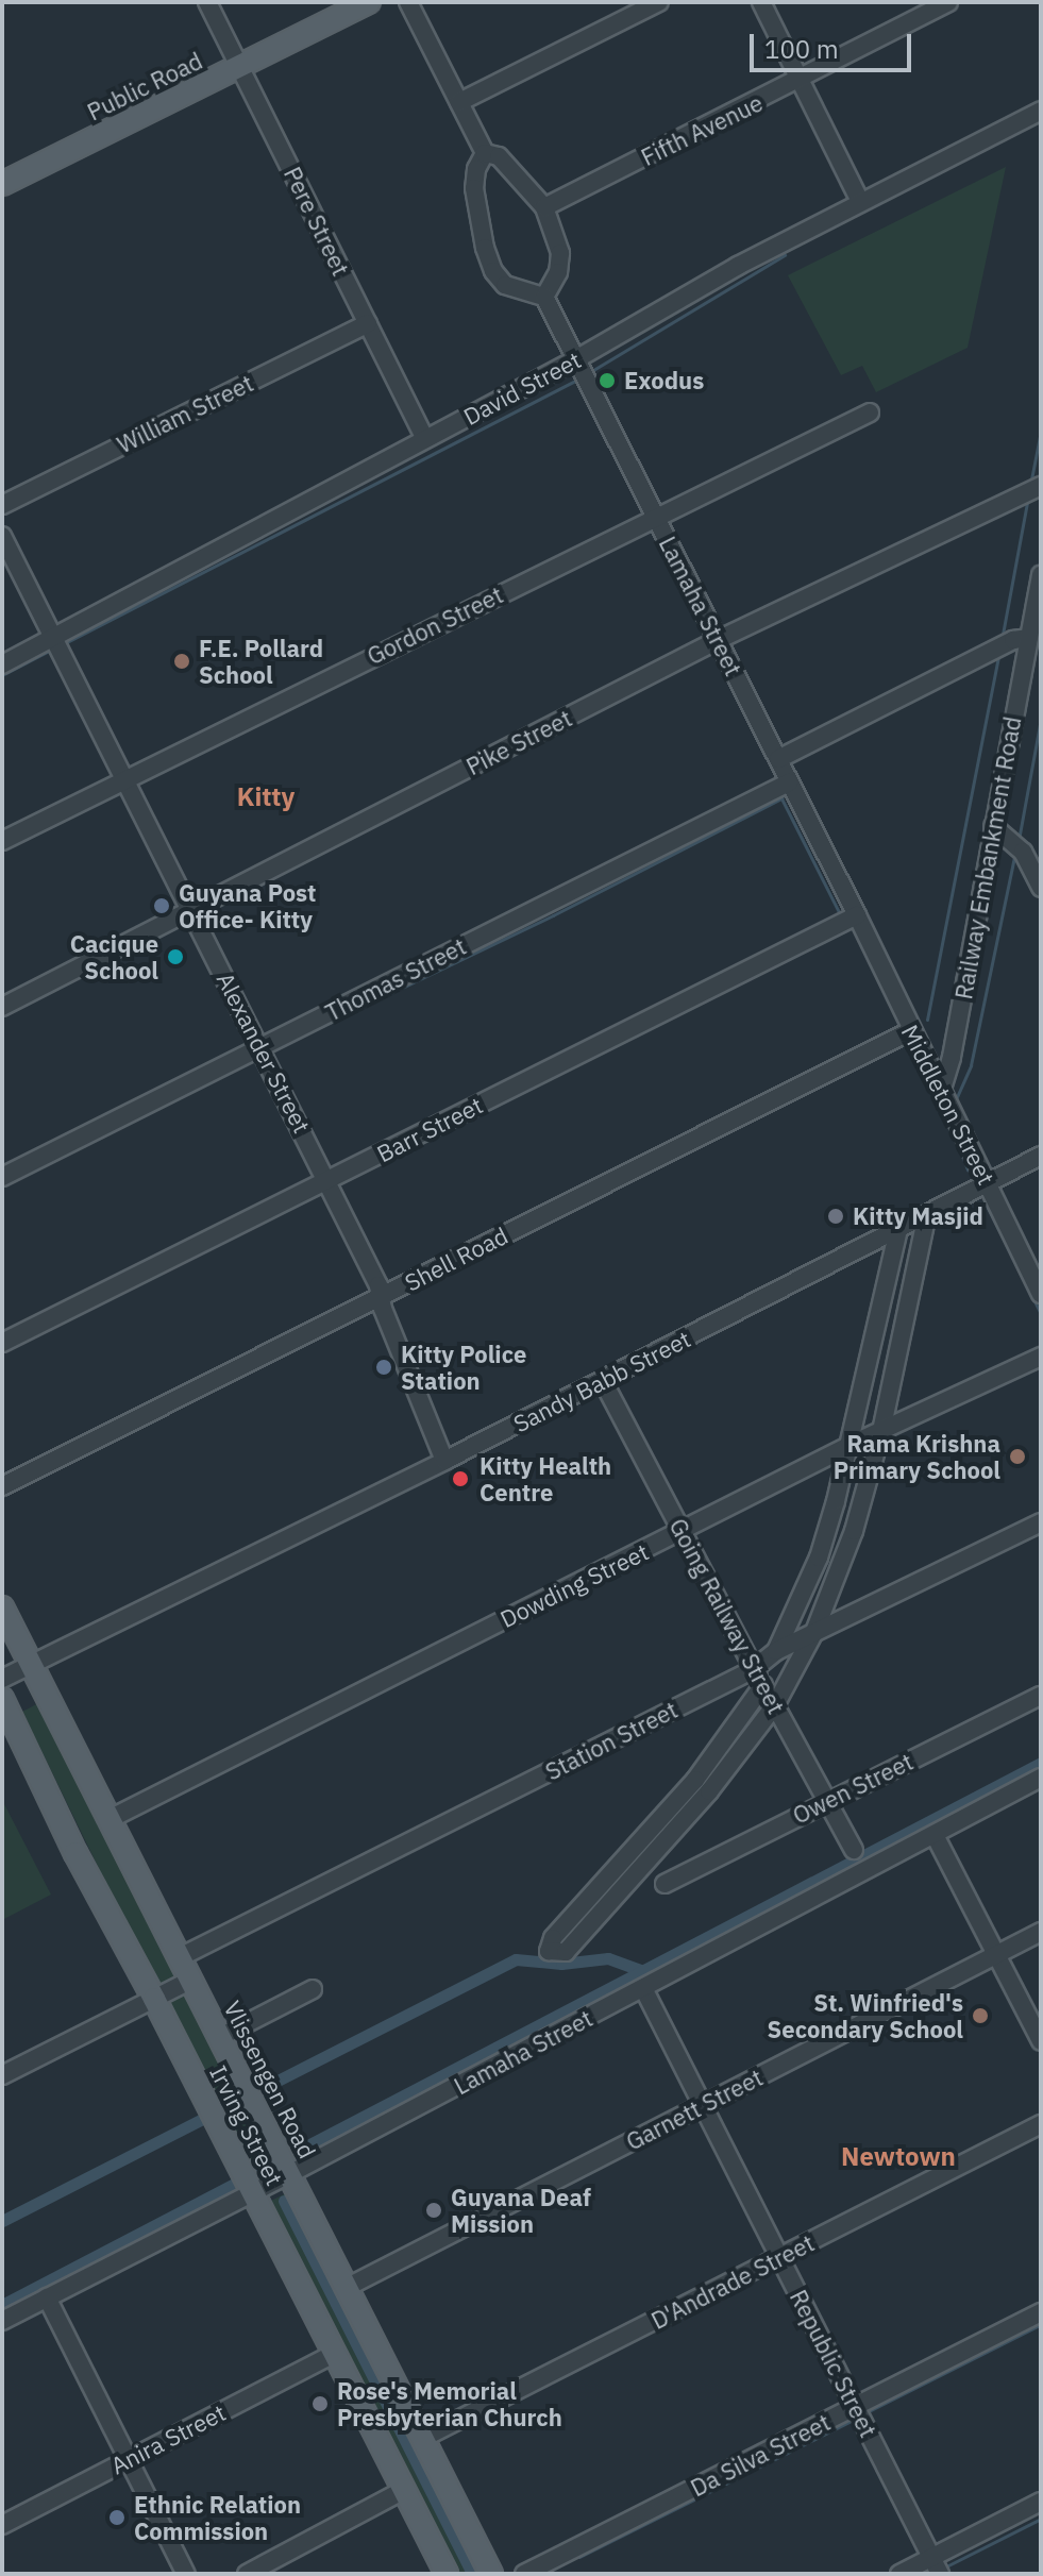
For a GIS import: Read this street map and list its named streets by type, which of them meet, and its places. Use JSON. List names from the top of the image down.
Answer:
{
  "streets": {
    "main road": ["Public Road", "Vlissengen Road", "Irving Street"],
    "street": [
      "Fifth Avenue",
      "Pere Street",
      "David Street",
      "William Street",
      "Lamaha Street",
      "Gordon Street",
      "Pike Street",
      "Railway Embankment Road",
      "Thomas Street",
      "Alexander Street",
      "Middleton Street",
      "Barr Street",
      "Shell Road",
      "Sandy Babb Street",
      "Dowding Street",
      "Going Railway Street",
      "Station Street",
      "Owen Street",
      "Garnett Street",
      "D'Andrade Street",
      "Republic Street",
      "Anira Street",
      "Da Silva Street"
    ]
  },
  "crossings": [
    ["Public Road", "Pere Street"],
    ["Pere Street", "David Street"],
    ["Pere Street", "William Street"],
    ["David Street", "Lamaha Street"],
    ["David Street", "Alexander Street"],
    ["Lamaha Street", "Gordon Street"],
    ["Lamaha Street", "Pike Street"],
    ["Lamaha Street", "Thomas Street"],
    ["Lamaha Street", "Middleton Street"],
    ["Lamaha Street", "Barr Street"],
    ["Lamaha Street", "Vlissengen Road"],
    ["Lamaha Street", "Irving Street"],
    ["Lamaha Street", "Republic Street"],
    ["Gordon Street", "Alexander Street"],
    ["Pike Street", "Alexander Street"],
    ["Railway Embankment Road", "Middleton Street"],
    ["Thomas Street", "Alexander Street"],
    ["Alexander Street", "Barr Street"],
    ["Alexander Street", "Shell Road"],
    ["Alexander Street", "Sandy Babb Street"],
    ["Middleton Street", "Barr Street"],
    ["Middleton Street", "Shell Road"],
    ["Middleton Street", "Sandy Babb Street"],
    ["Sandy Babb Street", "Going Railway Street"],
    ["Sandy Babb Street", "Vlissengen Road"],
    ["Dowding Street", "Going Railway Street"],
    ["Dowding Street", "Vlissengen Road"],
    ["Going Railway Street", "Station Street"],
    ["Going Railway Street", "Owen Street"],
    ["Station Street", "Vlissengen Road"],
    ["Vlissengen Road", "Garnett Street"],
    ["Vlissengen Road", "D'Andrade Street"],
    ["Garnett Street", "Republic Street"],
    ["Irving Street", "Anira Street"],
    ["D'Andrade Street", "Republic Street"],
    ["Republic Street", "Da Silva Street"]
  ],
  "districts": ["Kitty", "Newtown"],
  "places": [
    "Exodus",
    "F.E. Pollard School",
    "Guyana Post Office- Kitty",
    "Cacique School",
    "Kitty Masjid",
    "Kitty Police Station",
    "Rama Krishna Primary School",
    "Kitty Health Centre",
    "St. Winfried's Secondary School",
    "Guyana Deaf Mission",
    "Rose's Memorial Presbyterian Church",
    "Ethnic Relation Commission"
  ],
  "scale_bar": "100 m"
}
